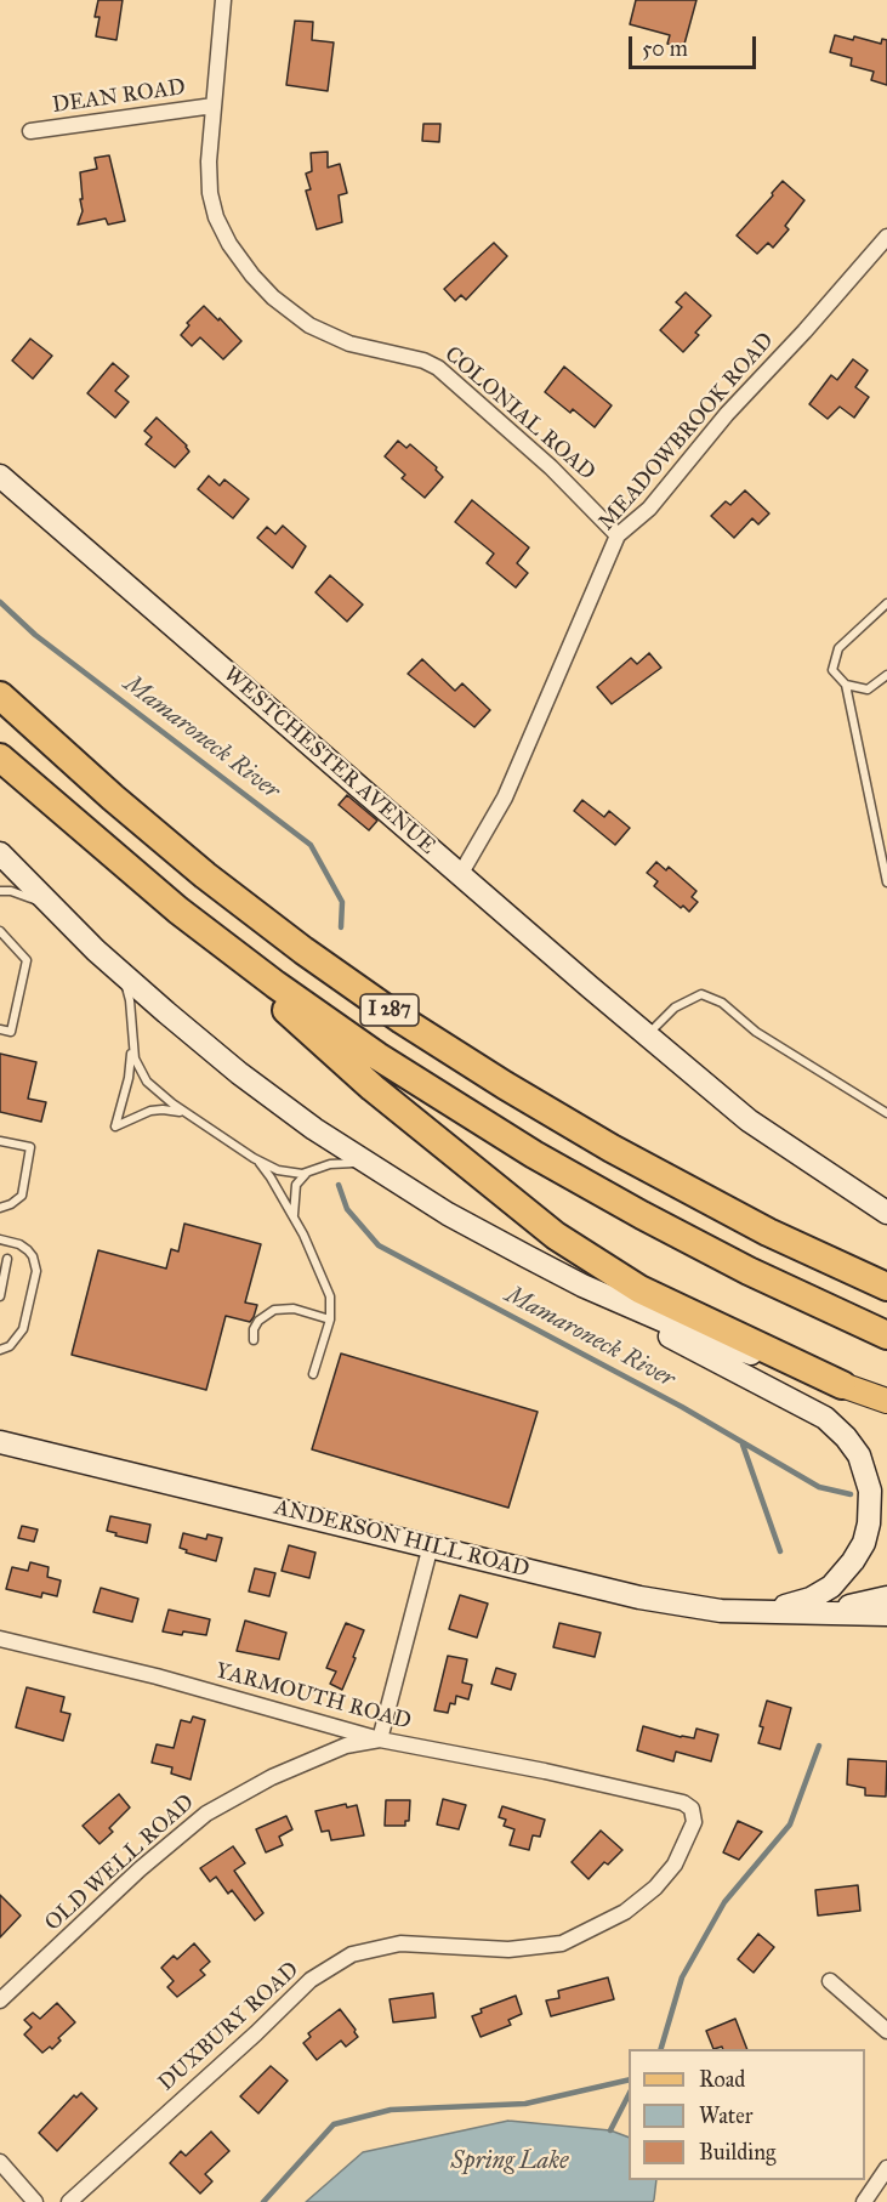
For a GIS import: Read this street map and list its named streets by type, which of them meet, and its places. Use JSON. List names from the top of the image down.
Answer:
{
  "streets": {
    "highway": ["I 287"],
    "main road": ["WESTCHESTER AVENUE", "ANDERSON HILL ROAD"],
    "street": [
      "DEAN ROAD",
      "COLONIAL ROAD",
      "MEADOWBROOK ROAD",
      "YARMOUTH ROAD",
      "OLD WELL ROAD",
      "DUXBURY ROAD"
    ]
  },
  "crossings": [
    ["DEAN ROAD", "COLONIAL ROAD"],
    ["COLONIAL ROAD", "MEADOWBROOK ROAD"],
    ["MEADOWBROOK ROAD", "WESTCHESTER AVENUE"],
    ["YARMOUTH ROAD", "OLD WELL ROAD"],
    ["YARMOUTH ROAD", "DUXBURY ROAD"]
  ],
  "water": ["Mamaroneck River", "Spring Lake"],
  "legend": ["Road", "Water", "Building"],
  "scale_bar": "50 m"
}
